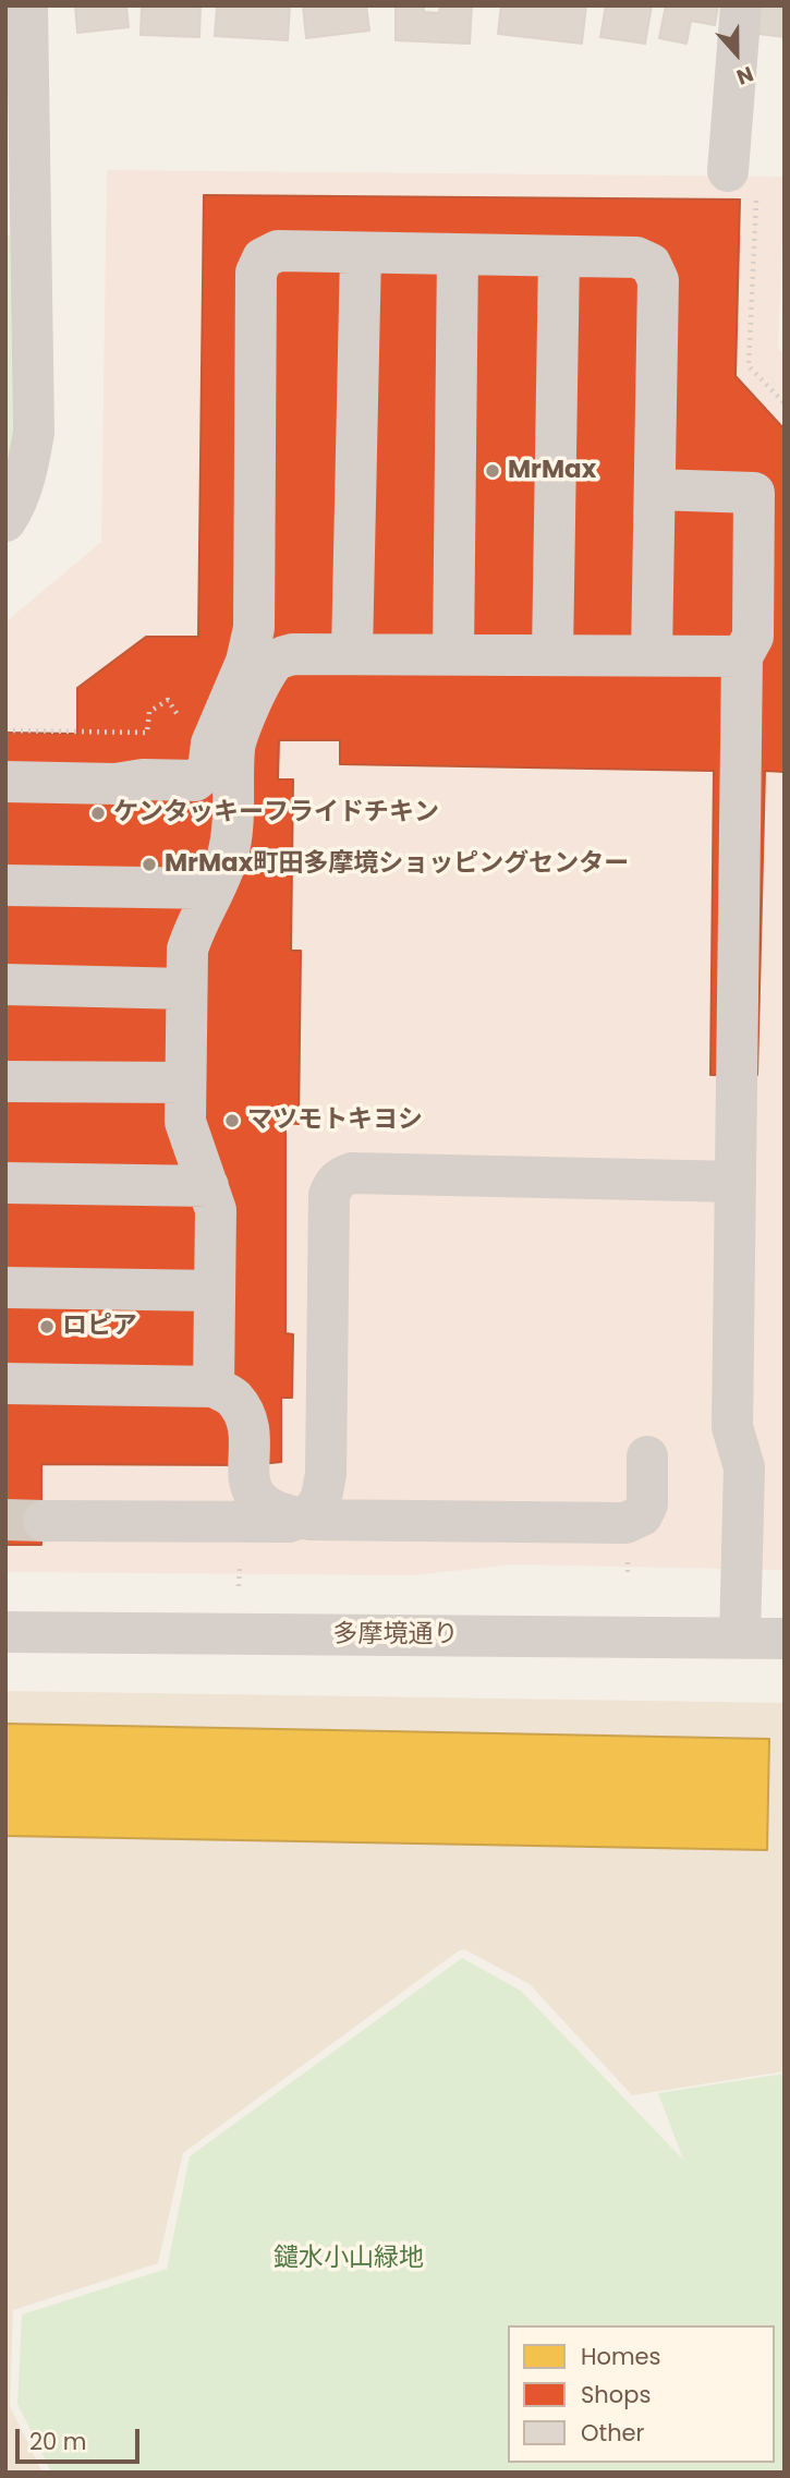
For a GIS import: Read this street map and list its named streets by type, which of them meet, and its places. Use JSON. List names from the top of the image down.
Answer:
{
  "streets": {
    "street": ["多摩境通り"]
  },
  "parks": ["鑓水小山緑地"],
  "places": [
    "MrMax",
    "ケンタッキーフライドチキン",
    "MrMax町田多摩境ショッピングセンター",
    "マツモトキヨシ",
    "ロピア"
  ],
  "legend": ["Homes", "Shops", "Other"],
  "scale_bar": "20 m",
  "north": "bottom"
}
